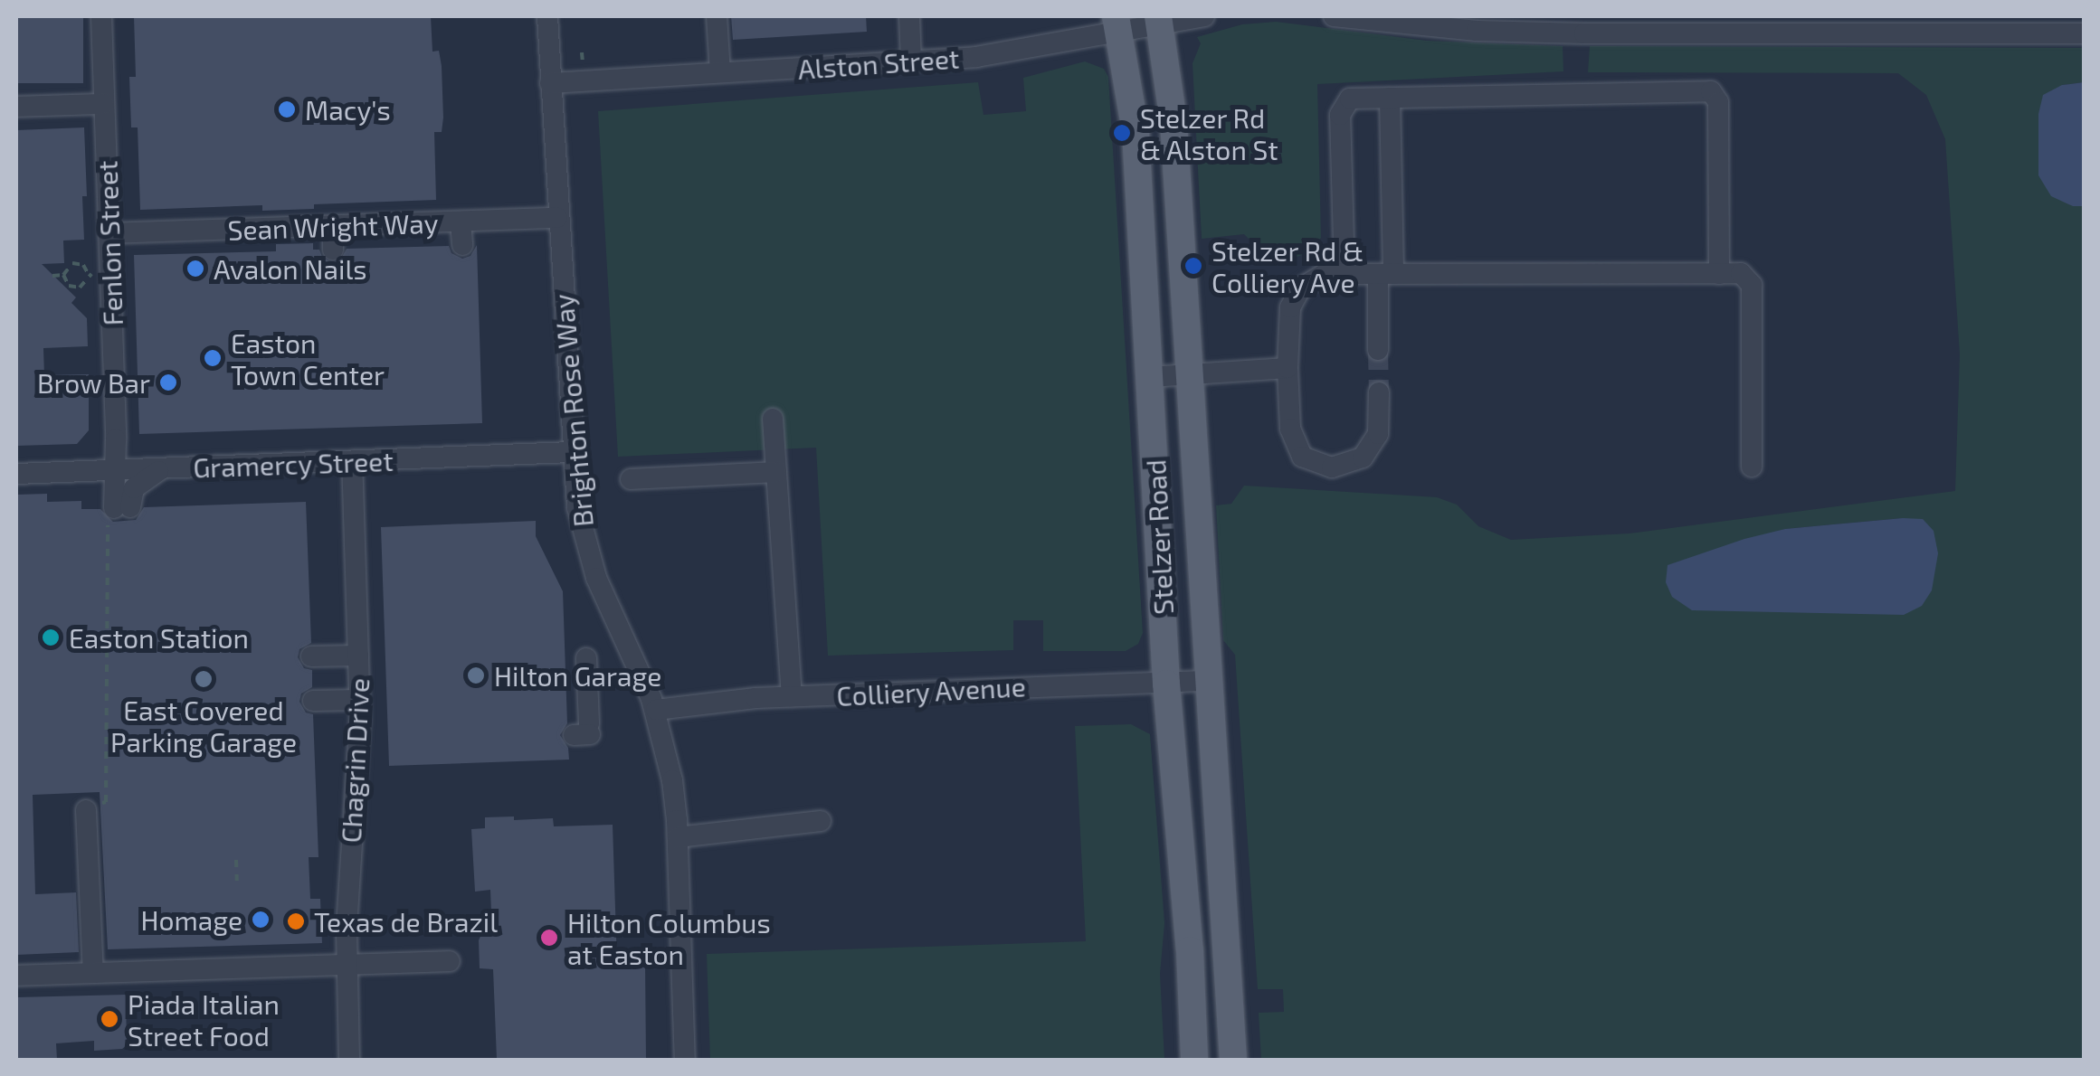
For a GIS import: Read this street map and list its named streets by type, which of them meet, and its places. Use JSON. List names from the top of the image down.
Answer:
{
  "streets": {
    "main road": ["Stelzer Road"],
    "street": [
      "Alston Street",
      "Sean Wright Way",
      "Fenlon Street",
      "Brighton Rose Way",
      "Gramercy Street",
      "Colliery Avenue",
      "Chagrin Drive"
    ]
  },
  "crossings": [
    ["Alston Street", "Brighton Rose Way"],
    ["Alston Street", "Stelzer Road"],
    ["Sean Wright Way", "Fenlon Street"],
    ["Sean Wright Way", "Brighton Rose Way"],
    ["Fenlon Street", "Gramercy Street"],
    ["Brighton Rose Way", "Gramercy Street"],
    ["Brighton Rose Way", "Colliery Avenue"],
    ["Gramercy Street", "Chagrin Drive"],
    ["Stelzer Road", "Colliery Avenue"]
  ],
  "places": [
    "Macy's",
    "Stelzer Rd & Alston St",
    "Stelzer Rd & Colliery Ave",
    "Avalon Nails",
    "Easton Town Center",
    "Brow Bar",
    "Easton Station",
    "Hilton Garage",
    "East Covered Parking Garage",
    "Homage",
    "Texas de Brazil",
    "Hilton Columbus at Easton",
    "Piada Italian Street Food"
  ]
}
